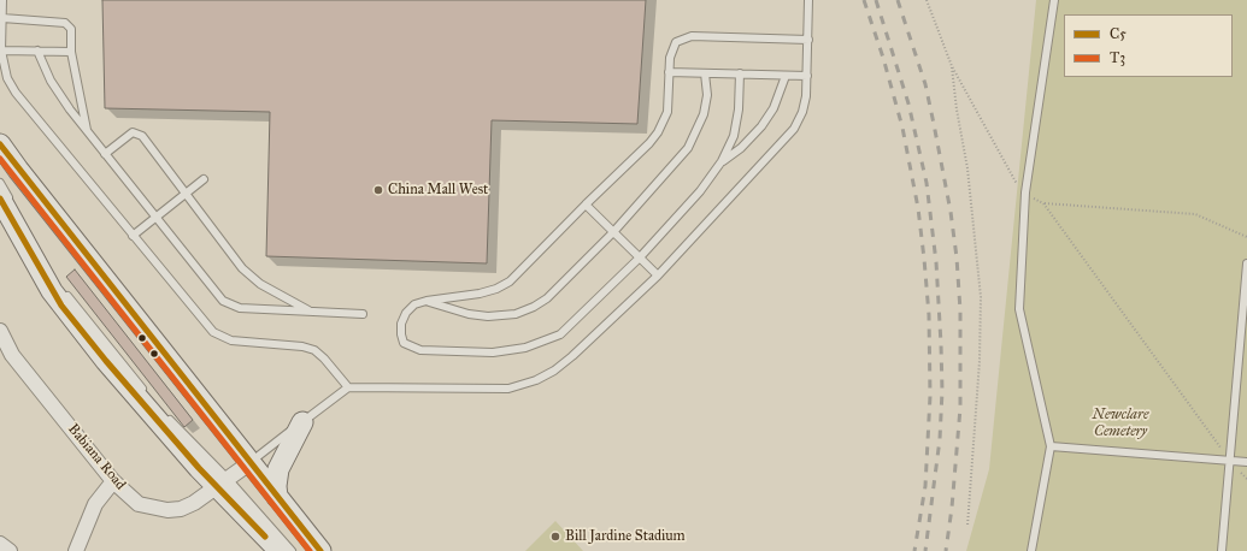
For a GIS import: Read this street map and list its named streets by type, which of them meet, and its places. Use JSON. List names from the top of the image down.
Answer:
{
  "streets": {
    "street": ["Babiana Road"]
  },
  "parks": ["Newclare Cemetery"],
  "places": ["China Mall West", "Bill Jardine Stadium"],
  "lines": ["transit line C5", "transit line T3"],
  "legend": ["C5", "T3"]
}
